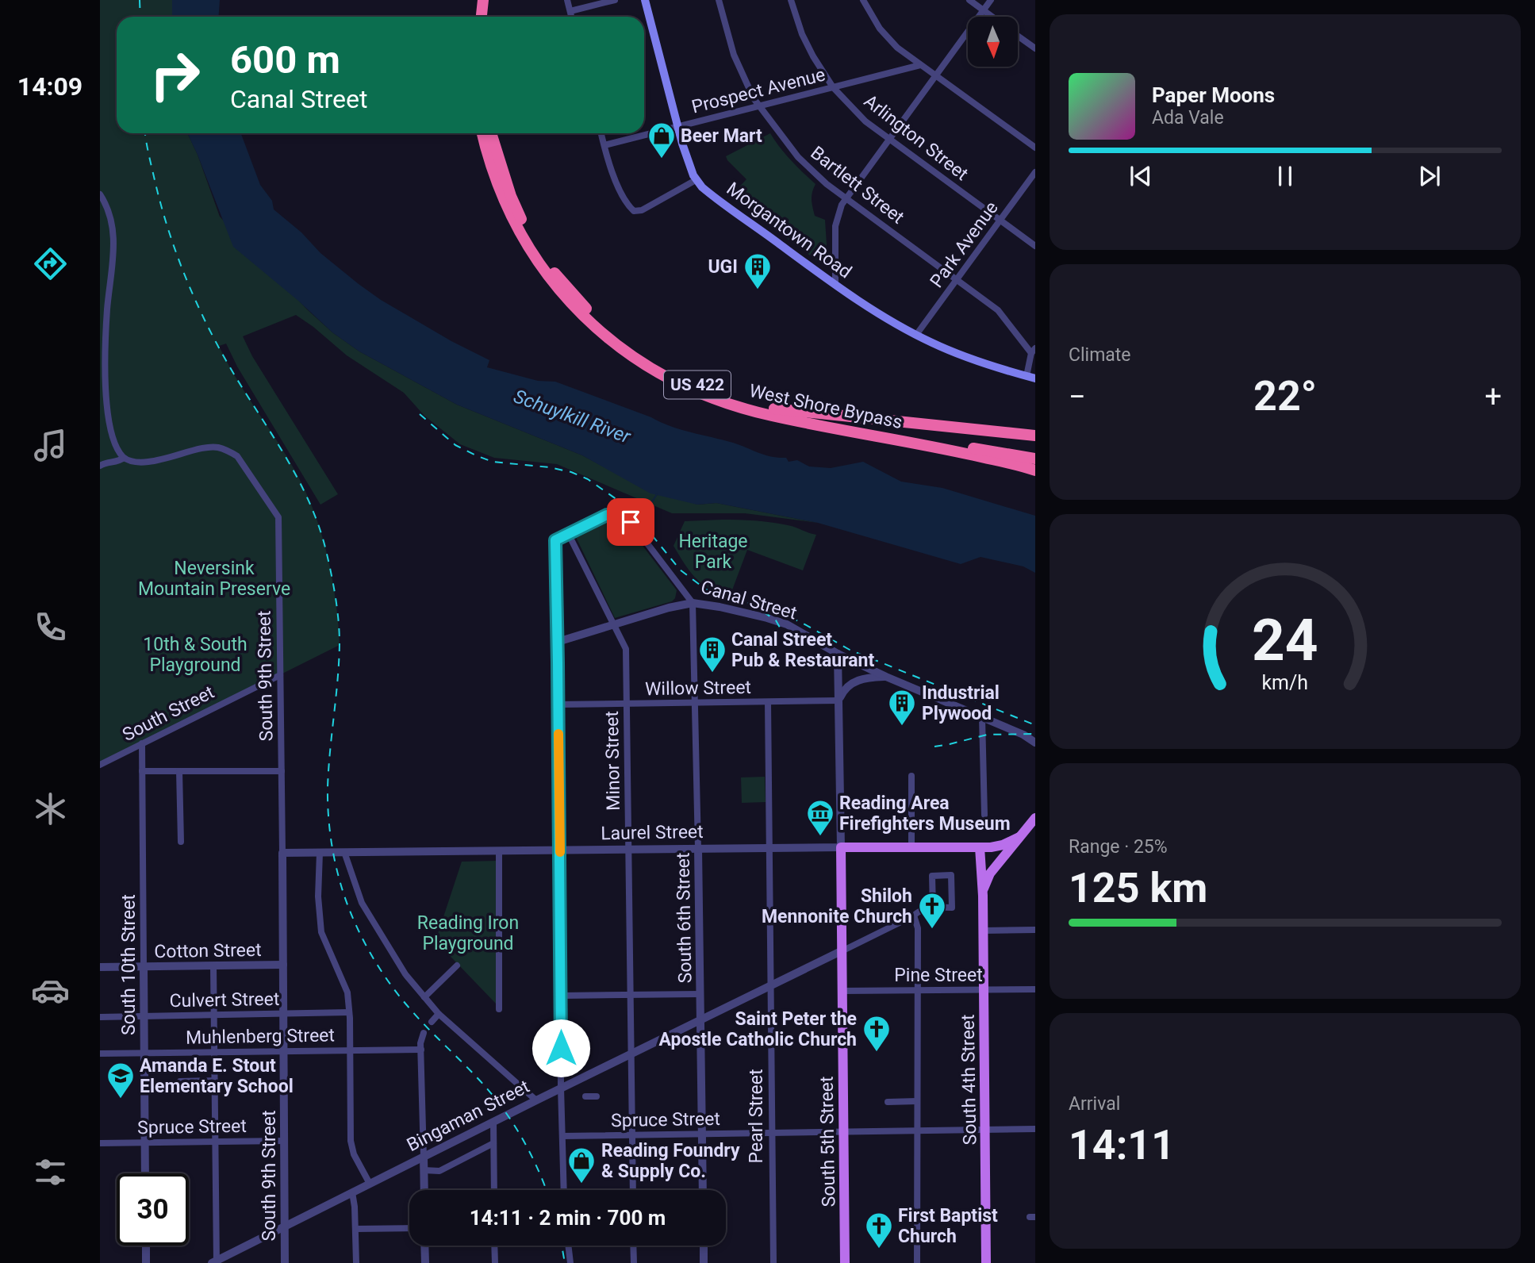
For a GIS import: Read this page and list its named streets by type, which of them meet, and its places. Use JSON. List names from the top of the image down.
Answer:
{
  "streets": {
    "highway": ["US 422", "West Shore Bypass"],
    "main road": [
      "Morgantown Road",
      "Laurel Street",
      "South 4th Street",
      "South 5th Street"
    ],
    "street": [
      "Prospect Avenue",
      "Arlington Street",
      "Bartlett Street",
      "Park Avenue",
      "Canal Street",
      "South 9th Street",
      "Willow Street",
      "South Street",
      "Minor Street",
      "South 6th Street",
      "Cotton Street",
      "South 10th Street",
      "Pine Street",
      "Culvert Street",
      "Muhlenberg Street",
      "Bingaman Street",
      "Pearl Street",
      "Spruce Street"
    ]
  },
  "crossings": [
    ["Prospect Avenue", "Arlington Street"],
    ["Prospect Avenue", "Bartlett Street"],
    ["Prospect Avenue", "Morgantown Road"],
    ["Arlington Street", "Park Avenue"],
    ["Bartlett Street", "Park Avenue"],
    ["Morgantown Road", "Park Avenue"],
    ["Canal Street", "Minor Street"],
    ["Canal Street", "South 6th Street"],
    ["Canal Street", "South 5th Street"],
    ["South 9th Street", "South Street"],
    ["South 9th Street", "Laurel Street"],
    ["South 9th Street", "Cotton Street"],
    ["South 9th Street", "Culvert Street"],
    ["South 9th Street", "Muhlenberg Street"],
    ["South 9th Street", "Bingaman Street"],
    ["South 9th Street", "Spruce Street"],
    ["Willow Street", "Minor Street"],
    ["Willow Street", "South 6th Street"],
    ["Willow Street", "Pearl Street"],
    ["Willow Street", "South 5th Street"],
    ["South Street", "South 10th Street"],
    ["Minor Street", "Laurel Street"],
    ["Minor Street", "Bingaman Street"],
    ["Minor Street", "Spruce Street"],
    ["Laurel Street", "South 6th Street"],
    ["Laurel Street", "South 4th Street"],
    ["Laurel Street", "Pearl Street"],
    ["Laurel Street", "South 5th Street"],
    ["South 6th Street", "Bingaman Street"],
    ["South 6th Street", "Spruce Street"],
    ["Cotton Street", "South 10th Street"],
    ["South 10th Street", "Culvert Street"],
    ["South 10th Street", "Muhlenberg Street"],
    ["South 10th Street", "Spruce Street"],
    ["Pine Street", "South 4th Street"],
    ["Pine Street", "South 5th Street"],
    ["South 4th Street", "Spruce Street"],
    ["Bingaman Street", "Pearl Street"],
    ["Bingaman Street", "South 5th Street"],
    ["Pearl Street", "Spruce Street"],
    ["Spruce Street", "South 5th Street"]
  ],
  "water": ["Schuylkill River"],
  "parks": [
    "Heritage Park",
    "Neversink Mountain Preserve",
    "10th & South Playground",
    "Reading Iron Playground"
  ],
  "places": {
    "shop": ["Beer Mart", "Reading Foundry & Supply Co."],
    "building": ["UGI", "Canal Street Pub & Restaurant", "Industrial Plywood"],
    "museum": ["Reading Area Firefighters Museum"],
    "church": ["Shiloh Mennonite Church", "Saint Peter the Apostle Catholic Church", "First Baptist Church"],
    "school or university": ["Amanda E. Stout Elementary School"]
  },
  "north": "bottom",
  "page": {
    "tabs": "14:09",
    "turn": ["600 m", "Canal Street"],
    "song": ["Paper Moons", "Ada Vale"],
    "tile": [
      "Climate",
      ["Range · 25%", "125 km"],
      ["Arrival", "14:11"]
    ],
    "heat": ["−", "22°", "+"],
    "limit": "30",
    "trip": "14:11 · 2 min · 700 m",
    "gauge": ["24", "km/h"]
  }
}
